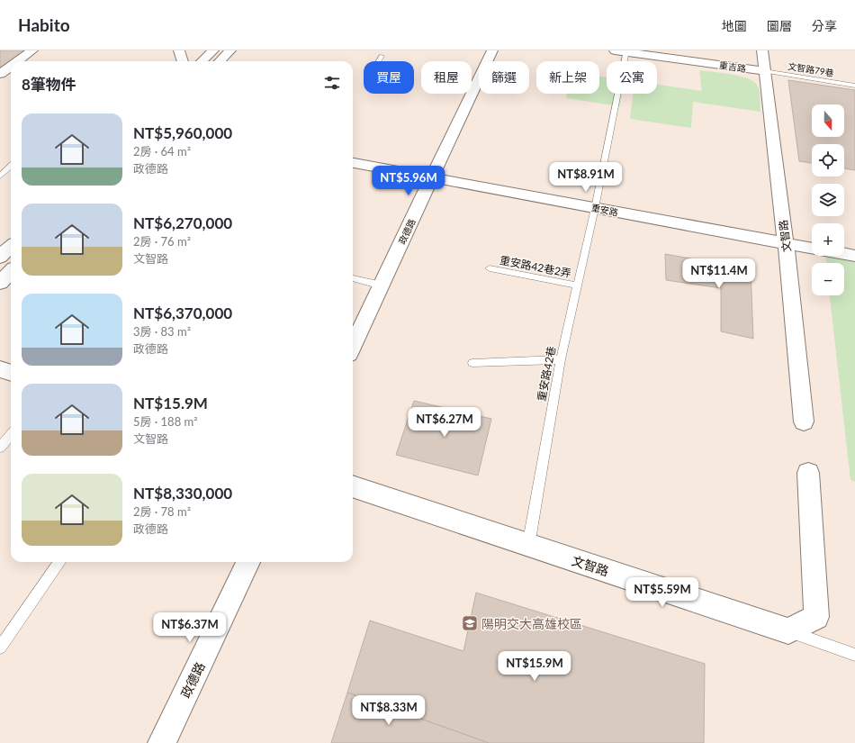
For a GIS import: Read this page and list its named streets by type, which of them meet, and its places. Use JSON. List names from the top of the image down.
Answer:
{
  "streets": {
    "street": [
      "重吉路",
      "重安路",
      "政德路",
      "文智路"
    ],
    "lane": ["文智路79巷", "重安路42巷2弄", "重安路42巷"]
  },
  "crossings": [
    ["重吉路", "文智路79巷"],
    ["重吉路", "文智路"],
    ["重吉路", "重安路42巷"],
    ["文智路79巷", "文智路"],
    ["重安路", "政德路"],
    ["重安路", "文智路"],
    ["重安路", "重安路42巷"],
    ["文智路", "重安路42巷"],
    ["重安路42巷2弄", "重安路42巷"]
  ],
  "places": {
    "school or university": ["陽明交大高雄校區"]
  },
  "north": "bottom",
  "page": {
    "header": "Habito",
    "nav": ["地圖", "圖層", "分享"],
    "chip": [
      "買屋",
      "租屋",
      "篩選",
      "新上架",
      "公寓"
    ],
    "heading": "8筆物件",
    "map_buttons": ["+", "−"],
    "list": [
      {
        "name": "NT$5,960,000",
        "note": "2房 · 64 m² · 政德路"
      },
      {
        "name": "NT$6,270,000",
        "note": "2房 · 76 m² · 文智路"
      },
      {
        "name": "NT$6,370,000",
        "note": "3房 · 83 m² · 政德路"
      },
      {
        "name": "NT$15.9M",
        "note": "5房 · 188 m² · 文智路"
      },
      {
        "name": "NT$8,330,000",
        "note": "2房 · 78 m² · 政德路"
      }
    ],
    "price": [
      "NT$8.91M",
      "NT$5.96M",
      "NT$11.4M",
      "NT$6.27M",
      "NT$5.59M",
      "NT$6.37M",
      "NT$15.9M",
      "NT$8.33M"
    ]
  }
}
